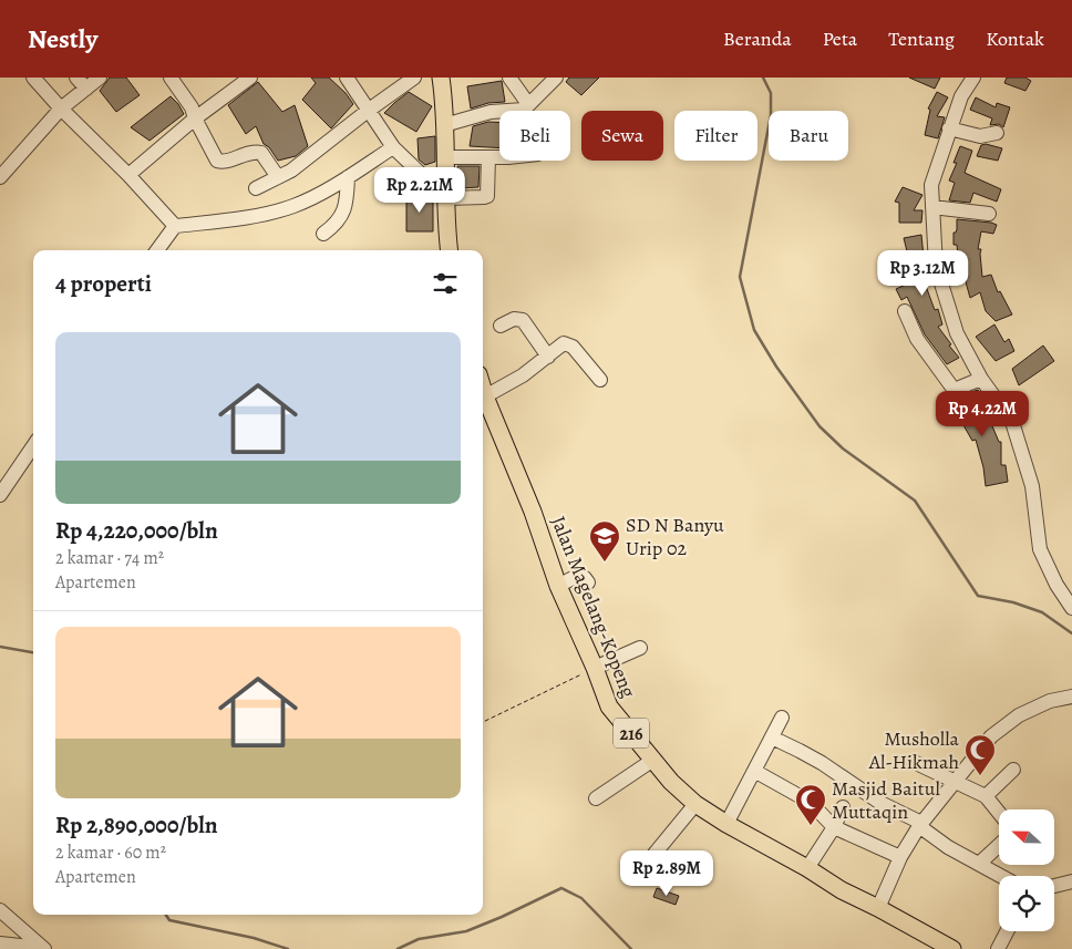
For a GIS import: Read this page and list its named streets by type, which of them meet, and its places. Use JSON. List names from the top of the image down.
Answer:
{
  "streets": {
    "main road": ["Jalan Magelang-Kopeng", "216"]
  },
  "places": {
    "school or university": ["SD N Banyu Urip 02"],
    "mosque": ["Musholla Al-Hikmah", "Masjid Baitul Muttaqin"]
  },
  "north": "left",
  "page": {
    "header": "Nestly",
    "nav": [
      "Beranda",
      "Peta",
      "Tentang",
      "Kontak"
    ],
    "chip": [
      "Beli",
      "Sewa",
      "Filter",
      "Baru"
    ],
    "price": [
      "Rp 2.21M",
      "Rp 3.12M",
      "Rp 4.22M",
      "Rp 2.89M"
    ],
    "heading": "4 properti",
    "list": [
      {
        "name": "Rp 4,220,000/bln",
        "note": "2 kamar · 74 m² · Apartemen"
      },
      {
        "name": "Rp 2,890,000/bln",
        "note": "2 kamar · 60 m² · Apartemen"
      }
    ]
  }
}
